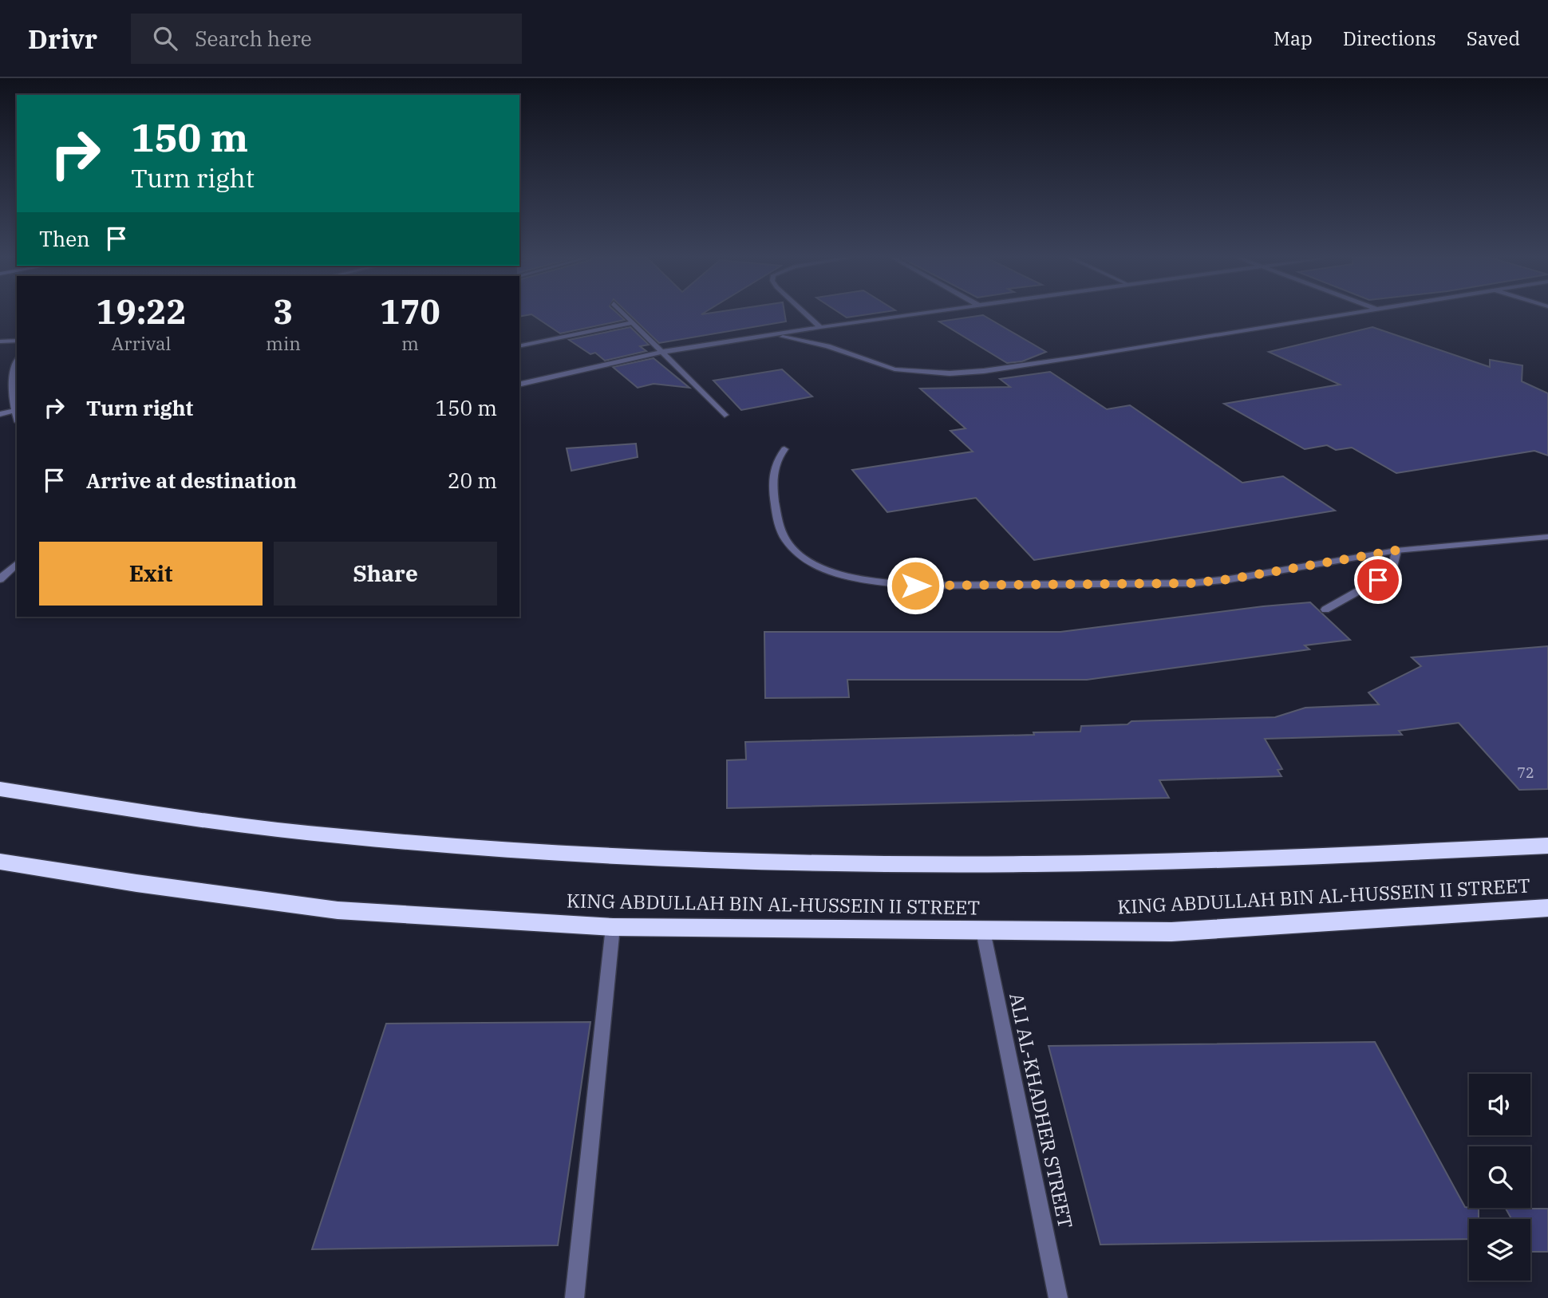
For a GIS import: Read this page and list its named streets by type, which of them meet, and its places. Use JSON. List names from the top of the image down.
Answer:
{
  "streets": {
    "highway": ["KING ABDULLAH BIN AL-HUSSEIN II STREET"],
    "street": ["ALI AL-KHADHER STREET"]
  },
  "crossings": [
    ["KING ABDULLAH BIN AL-HUSSEIN II STREET", "ALI AL-KHADHER STREET"]
  ],
  "house_numbers": ["72"],
  "page": {
    "header": "Drivr",
    "search": "Search here",
    "nav": ["Map", "Directions", "Saved"],
    "turn": ["150 m", "Turn right"],
    "then": "Then",
    "eta": [
      "19:22",
      "Arrival",
      "3",
      "min",
      "170",
      "m"
    ],
    "list": [
      {
        "name": "Turn right",
        "value": "150 m"
      },
      {
        "name": "Arrive at destination",
        "value": "20 m"
      }
    ],
    "buttons": ["Exit", "Share"]
  }
}
